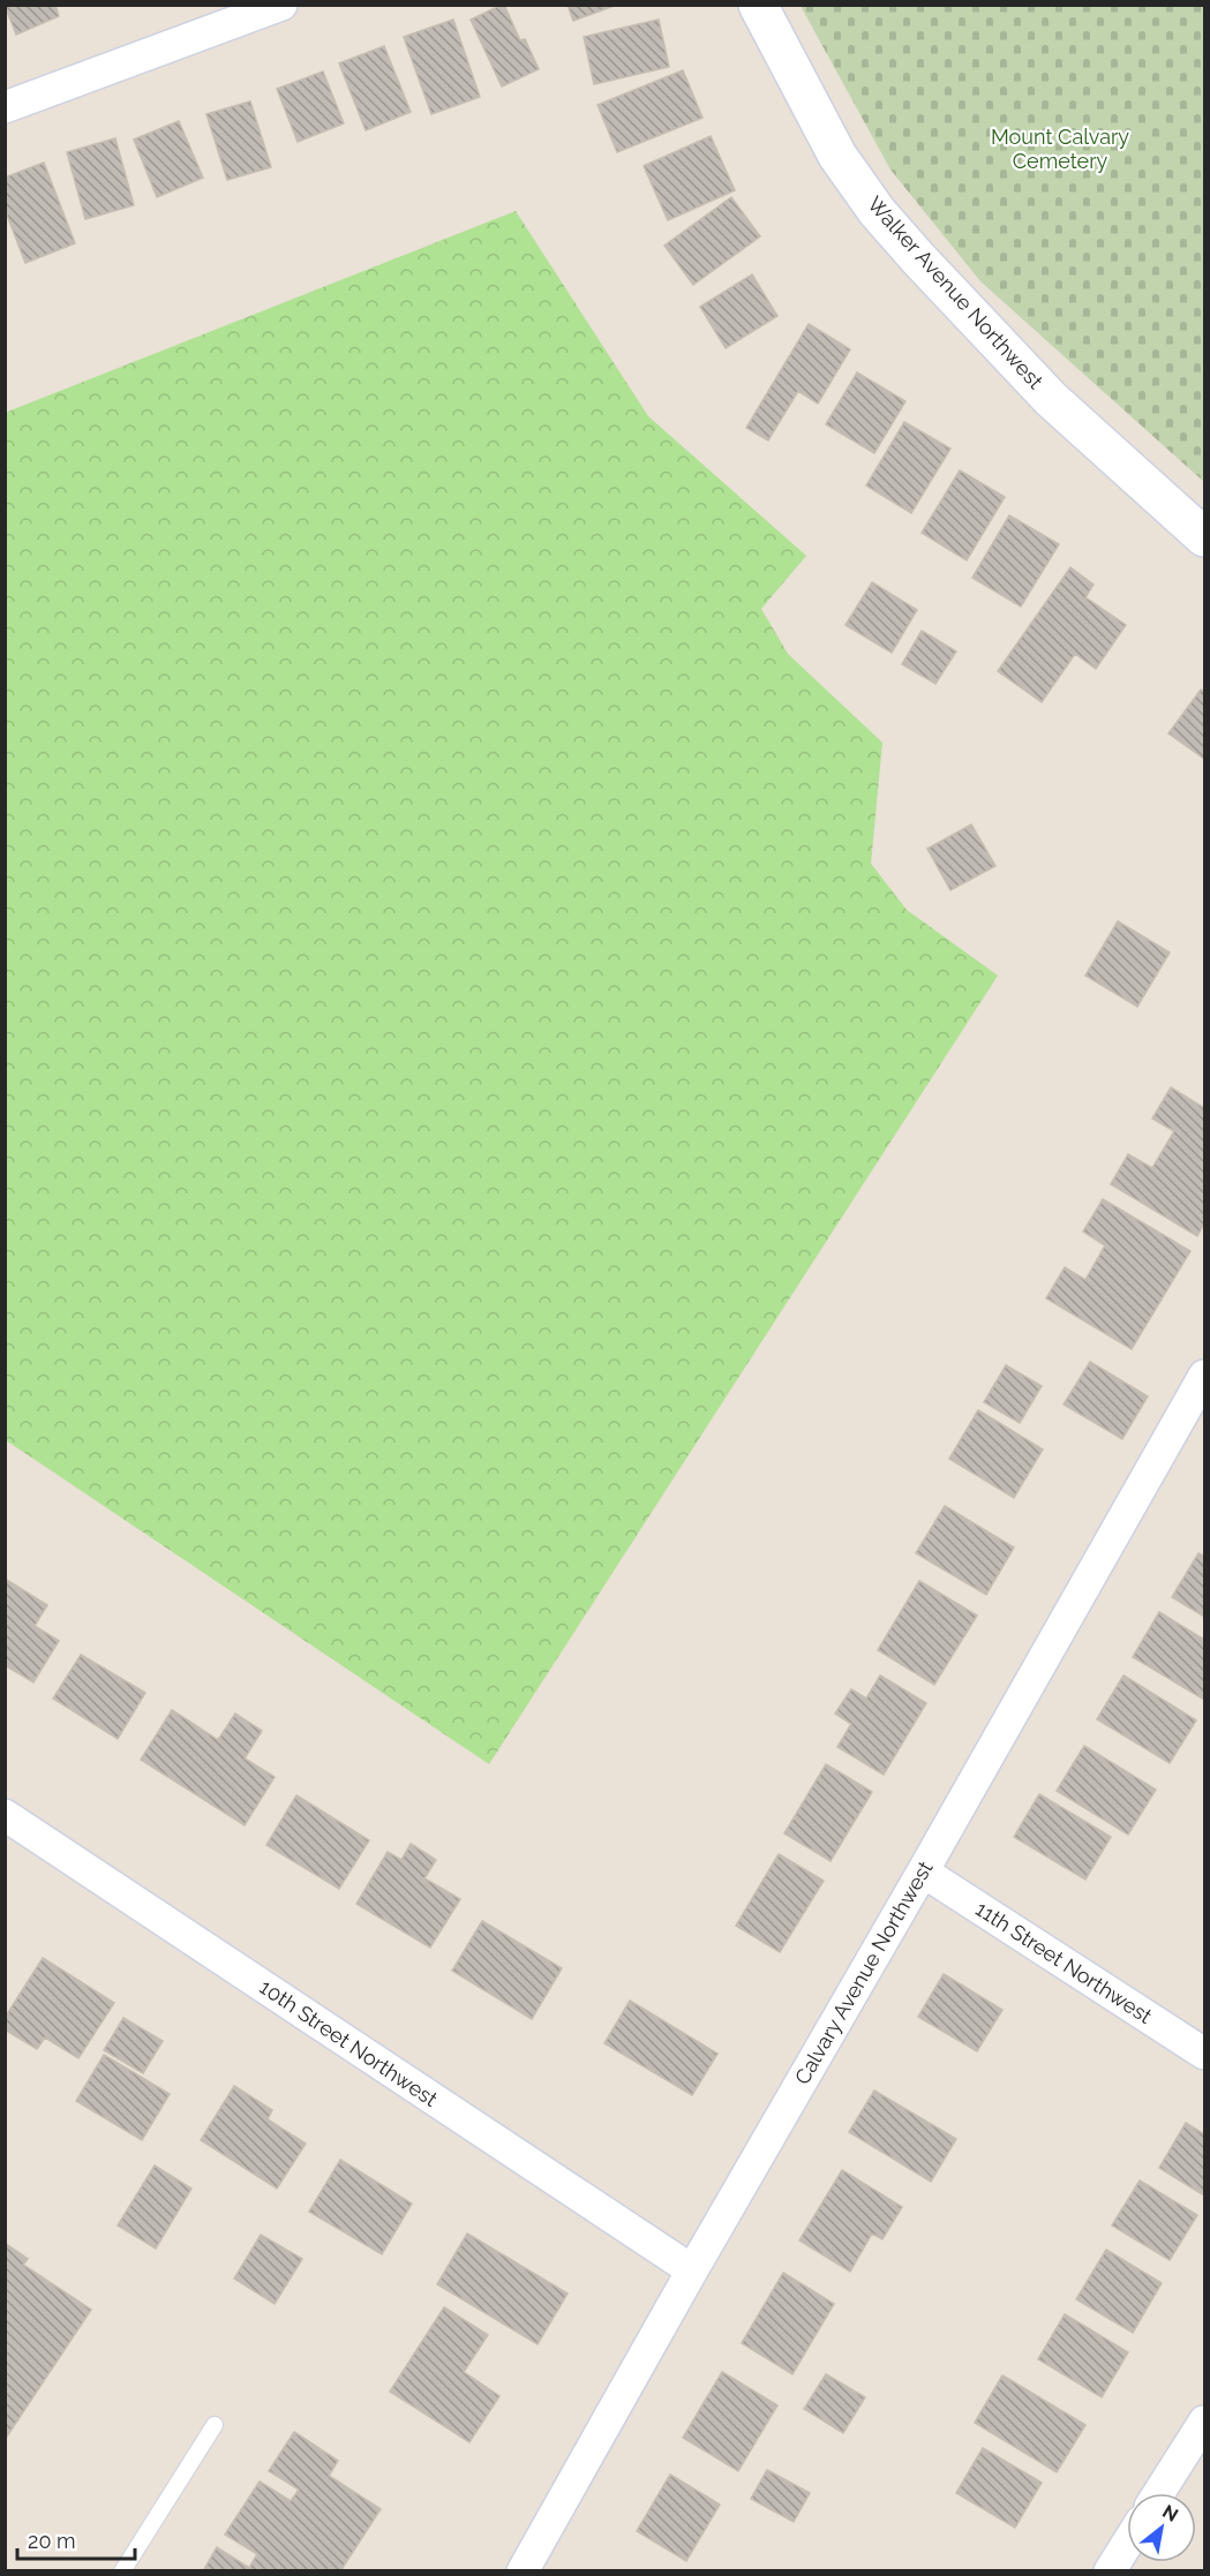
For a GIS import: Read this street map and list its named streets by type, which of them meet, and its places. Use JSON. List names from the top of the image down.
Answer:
{
  "streets": {
    "main road": ["Walker Avenue Northwest"],
    "street": ["11th Street Northwest", "Calvary Avenue Northwest", "10th Street Northwest"]
  },
  "crossings": [
    ["11th Street Northwest", "Calvary Avenue Northwest"],
    ["Calvary Avenue Northwest", "10th Street Northwest"]
  ],
  "parks": ["Mount Calvary Cemetery"],
  "scale_bar": "20 m",
  "north": "top right"
}
